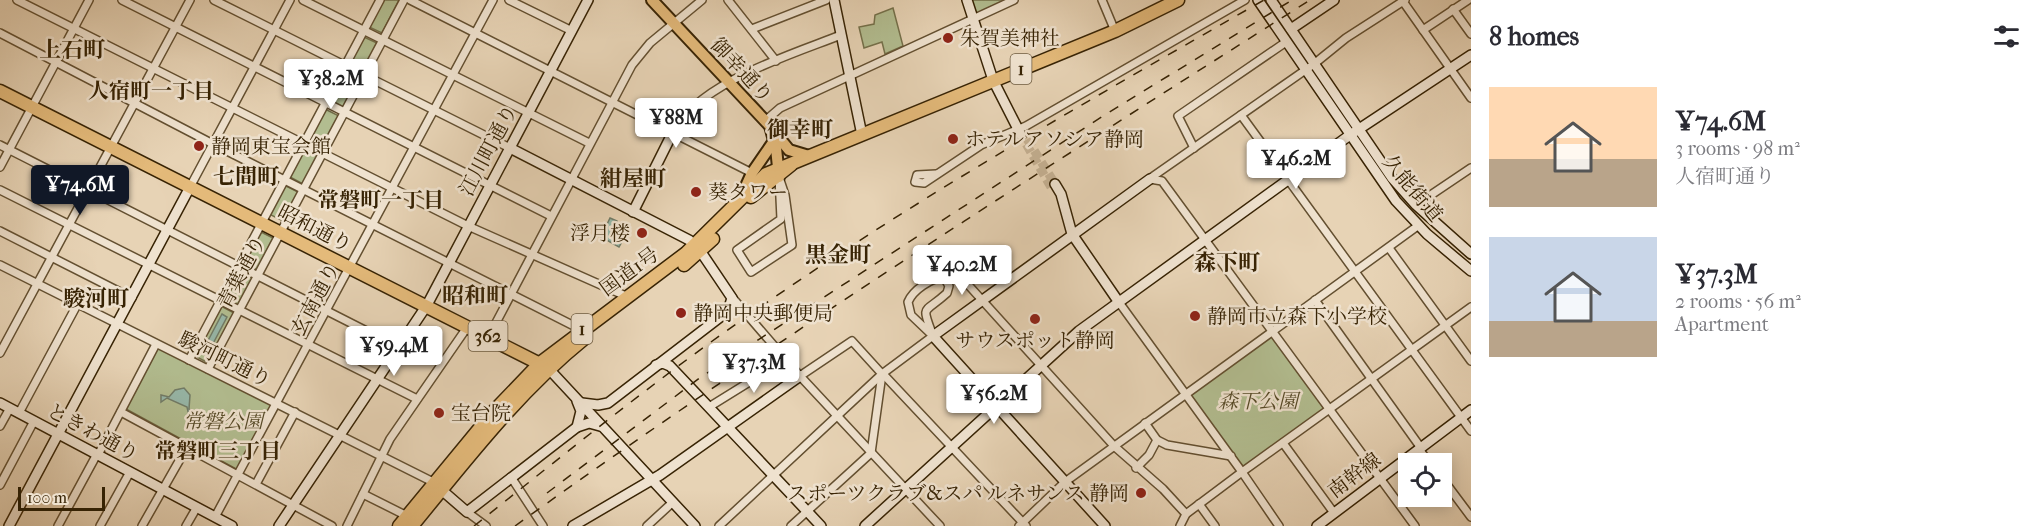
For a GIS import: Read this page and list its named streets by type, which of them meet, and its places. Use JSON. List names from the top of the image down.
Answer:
{
  "streets": {
    "highway": [
      "1",
      "昭和通り",
      "国道1号",
      "362"
    ],
    "main road": ["御幸通り"],
    "street": [
      "江川町通り",
      "久能街道",
      "青葉通り",
      "玄南通り",
      "駿河町通り",
      "ときわ通り",
      "南幹線"
    ]
  },
  "crossings": [
    ["御幸通り", "国道1号"],
    ["江川町通り", "昭和通り"],
    ["江川町通り", "駿河町通り"],
    ["昭和通り", "国道1号"],
    ["昭和通り", "青葉通り"],
    ["昭和通り", "玄南通り"],
    ["国道1号", "駿河町通り"],
    ["青葉通り", "駿河町通り"],
    ["玄南通り", "駿河町通り"],
    ["玄南通り", "ときわ通り"]
  ],
  "districts": [
    "上石町",
    "人宿町一丁目",
    "御幸町",
    "七間町",
    "紺屋町",
    "常磐町一丁目",
    "黒金町",
    "森下町",
    "昭和町",
    "駿河町",
    "常磐町三丁目"
  ],
  "parks": ["森下公園", "常磐公園"],
  "places": [
    "朱賀美神社",
    "ホテルアソシア静岡",
    "静岡東宝会館",
    "葵タワー",
    "浮月楼",
    "静岡中央郵便局",
    "静岡市立森下小学校",
    "サウスポット静岡",
    "宝台院",
    "スポーツクラブ&スパ ルネサンス 静岡"
  ],
  "scale_bar": "100 m",
  "page": {
    "heading": "8 homes",
    "price": [
      "¥38.2M",
      "¥88M",
      "¥46.2M",
      "¥74.6M",
      "¥40.2M",
      "¥59.4M",
      "¥37.3M",
      "¥56.2M"
    ],
    "list": [
      {
        "name": "¥74.6M",
        "note": "3 rooms · 98 m² · 人宿町通り"
      },
      {
        "name": "¥37.3M",
        "note": "2 rooms · 56 m² · Apartment"
      }
    ],
    "scale": "100 m"
  }
}
